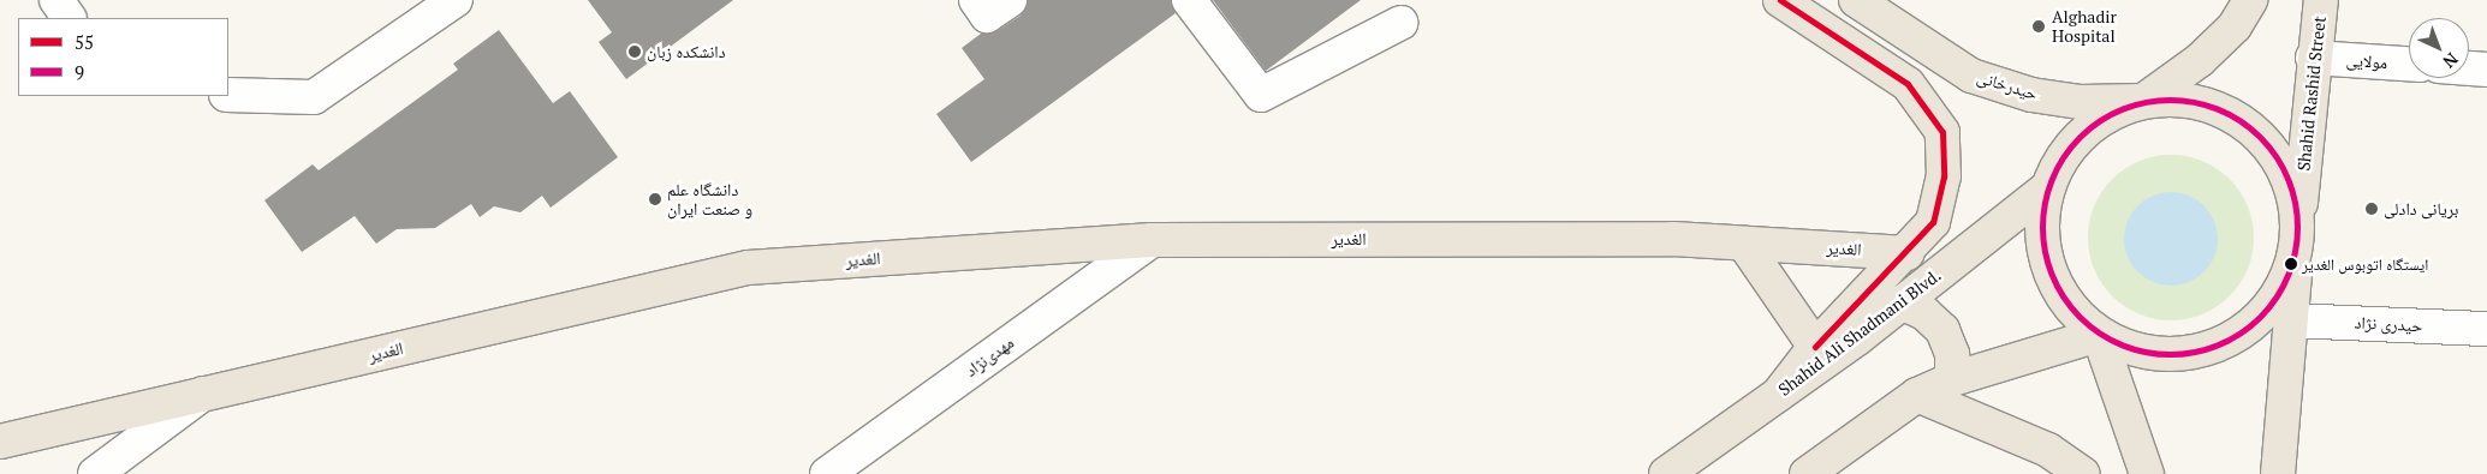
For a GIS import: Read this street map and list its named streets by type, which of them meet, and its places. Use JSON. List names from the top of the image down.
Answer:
{
  "streets": {
    "main road": [
      "حیدرخانی",
      "Shahid Rashid Street",
      "الغدیر",
      "Shahid Ali Shadmani Blvd."
    ],
    "street": ["مولایی", "حیدری نژاد", "مهدی‌نژاد"]
  },
  "crossings": [
    ["مولایی", "Shahid Rashid Street"],
    ["Shahid Rashid Street", "حیدری نژاد"],
    ["الغدیر", "مهدی‌نژاد"]
  ],
  "places": [
    "Alghadir Hospital",
    "دانشکده زبان",
    "دانشگاه علم و صنعت ایران",
    "بریانی دادلی",
    "ایستگاه اتوبوس الغدیر"
  ],
  "lines": ["transit line 55", "transit line 9"],
  "legend": ["55", "9"],
  "north": "bottom right"
}
